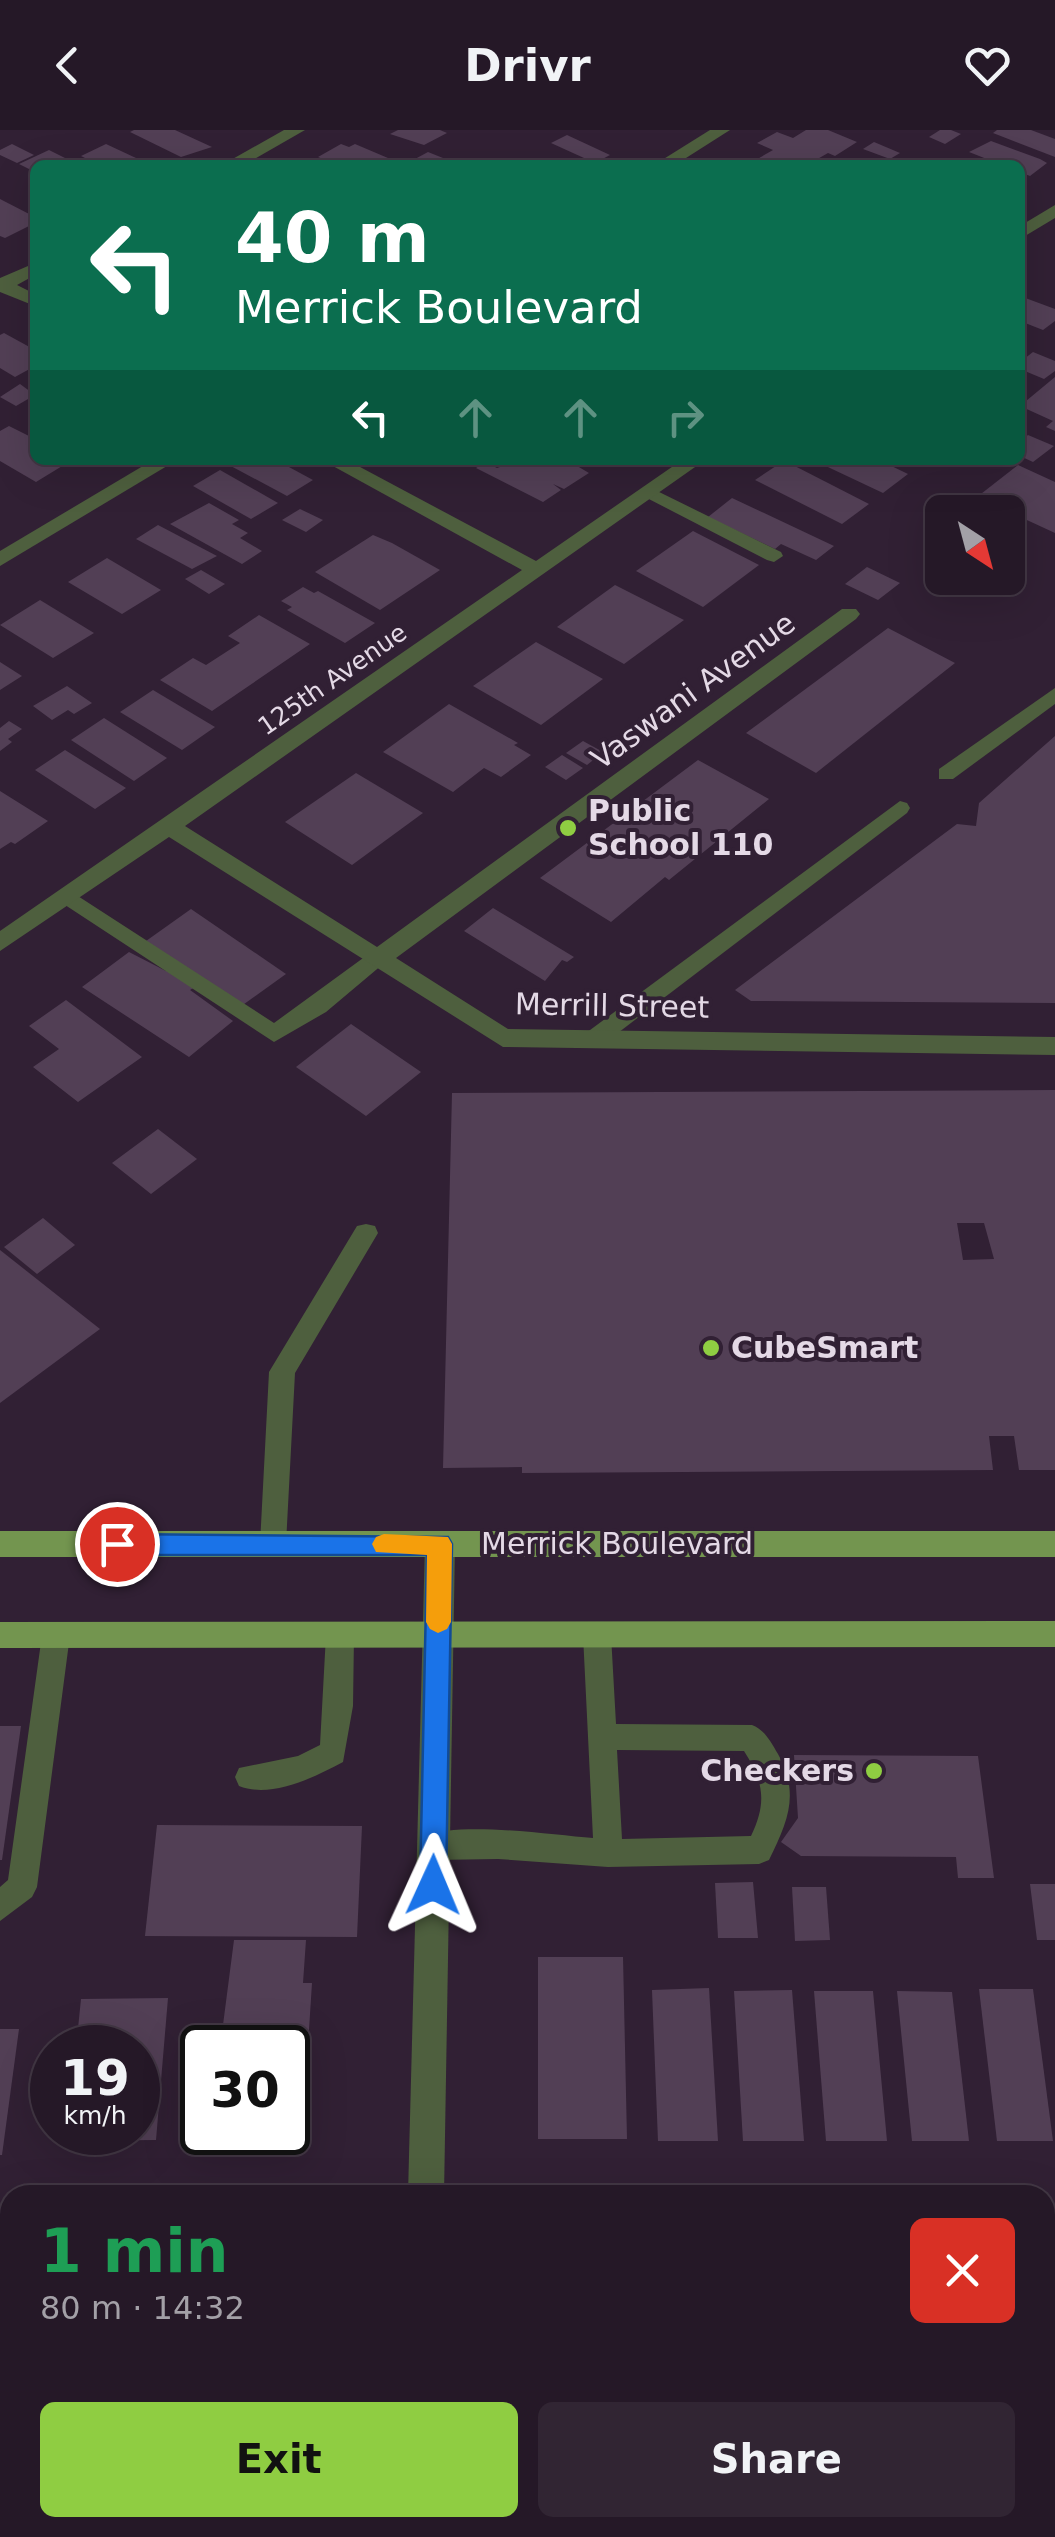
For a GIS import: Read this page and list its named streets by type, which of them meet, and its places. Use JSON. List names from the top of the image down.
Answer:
{
  "streets": {
    "main road": ["Merrick Boulevard"],
    "street": ["125th Avenue", "Vaswani Avenue", "Merrill Street"]
  },
  "crossings": [
    ["125th Avenue", "Merrill Street"],
    ["Vaswani Avenue", "Merrill Street"]
  ],
  "places": ["Public School 110", "CubeSmart", "Checkers"],
  "north": "bottom right",
  "page": {
    "header": "Drivr",
    "turn": ["40 m", "Merrick Boulevard"],
    "speed": "19 km/h",
    "limit": "30",
    "heading": ["1 min", "80 m · 14:32"],
    "buttons": ["Exit", "Share"]
  }
}
